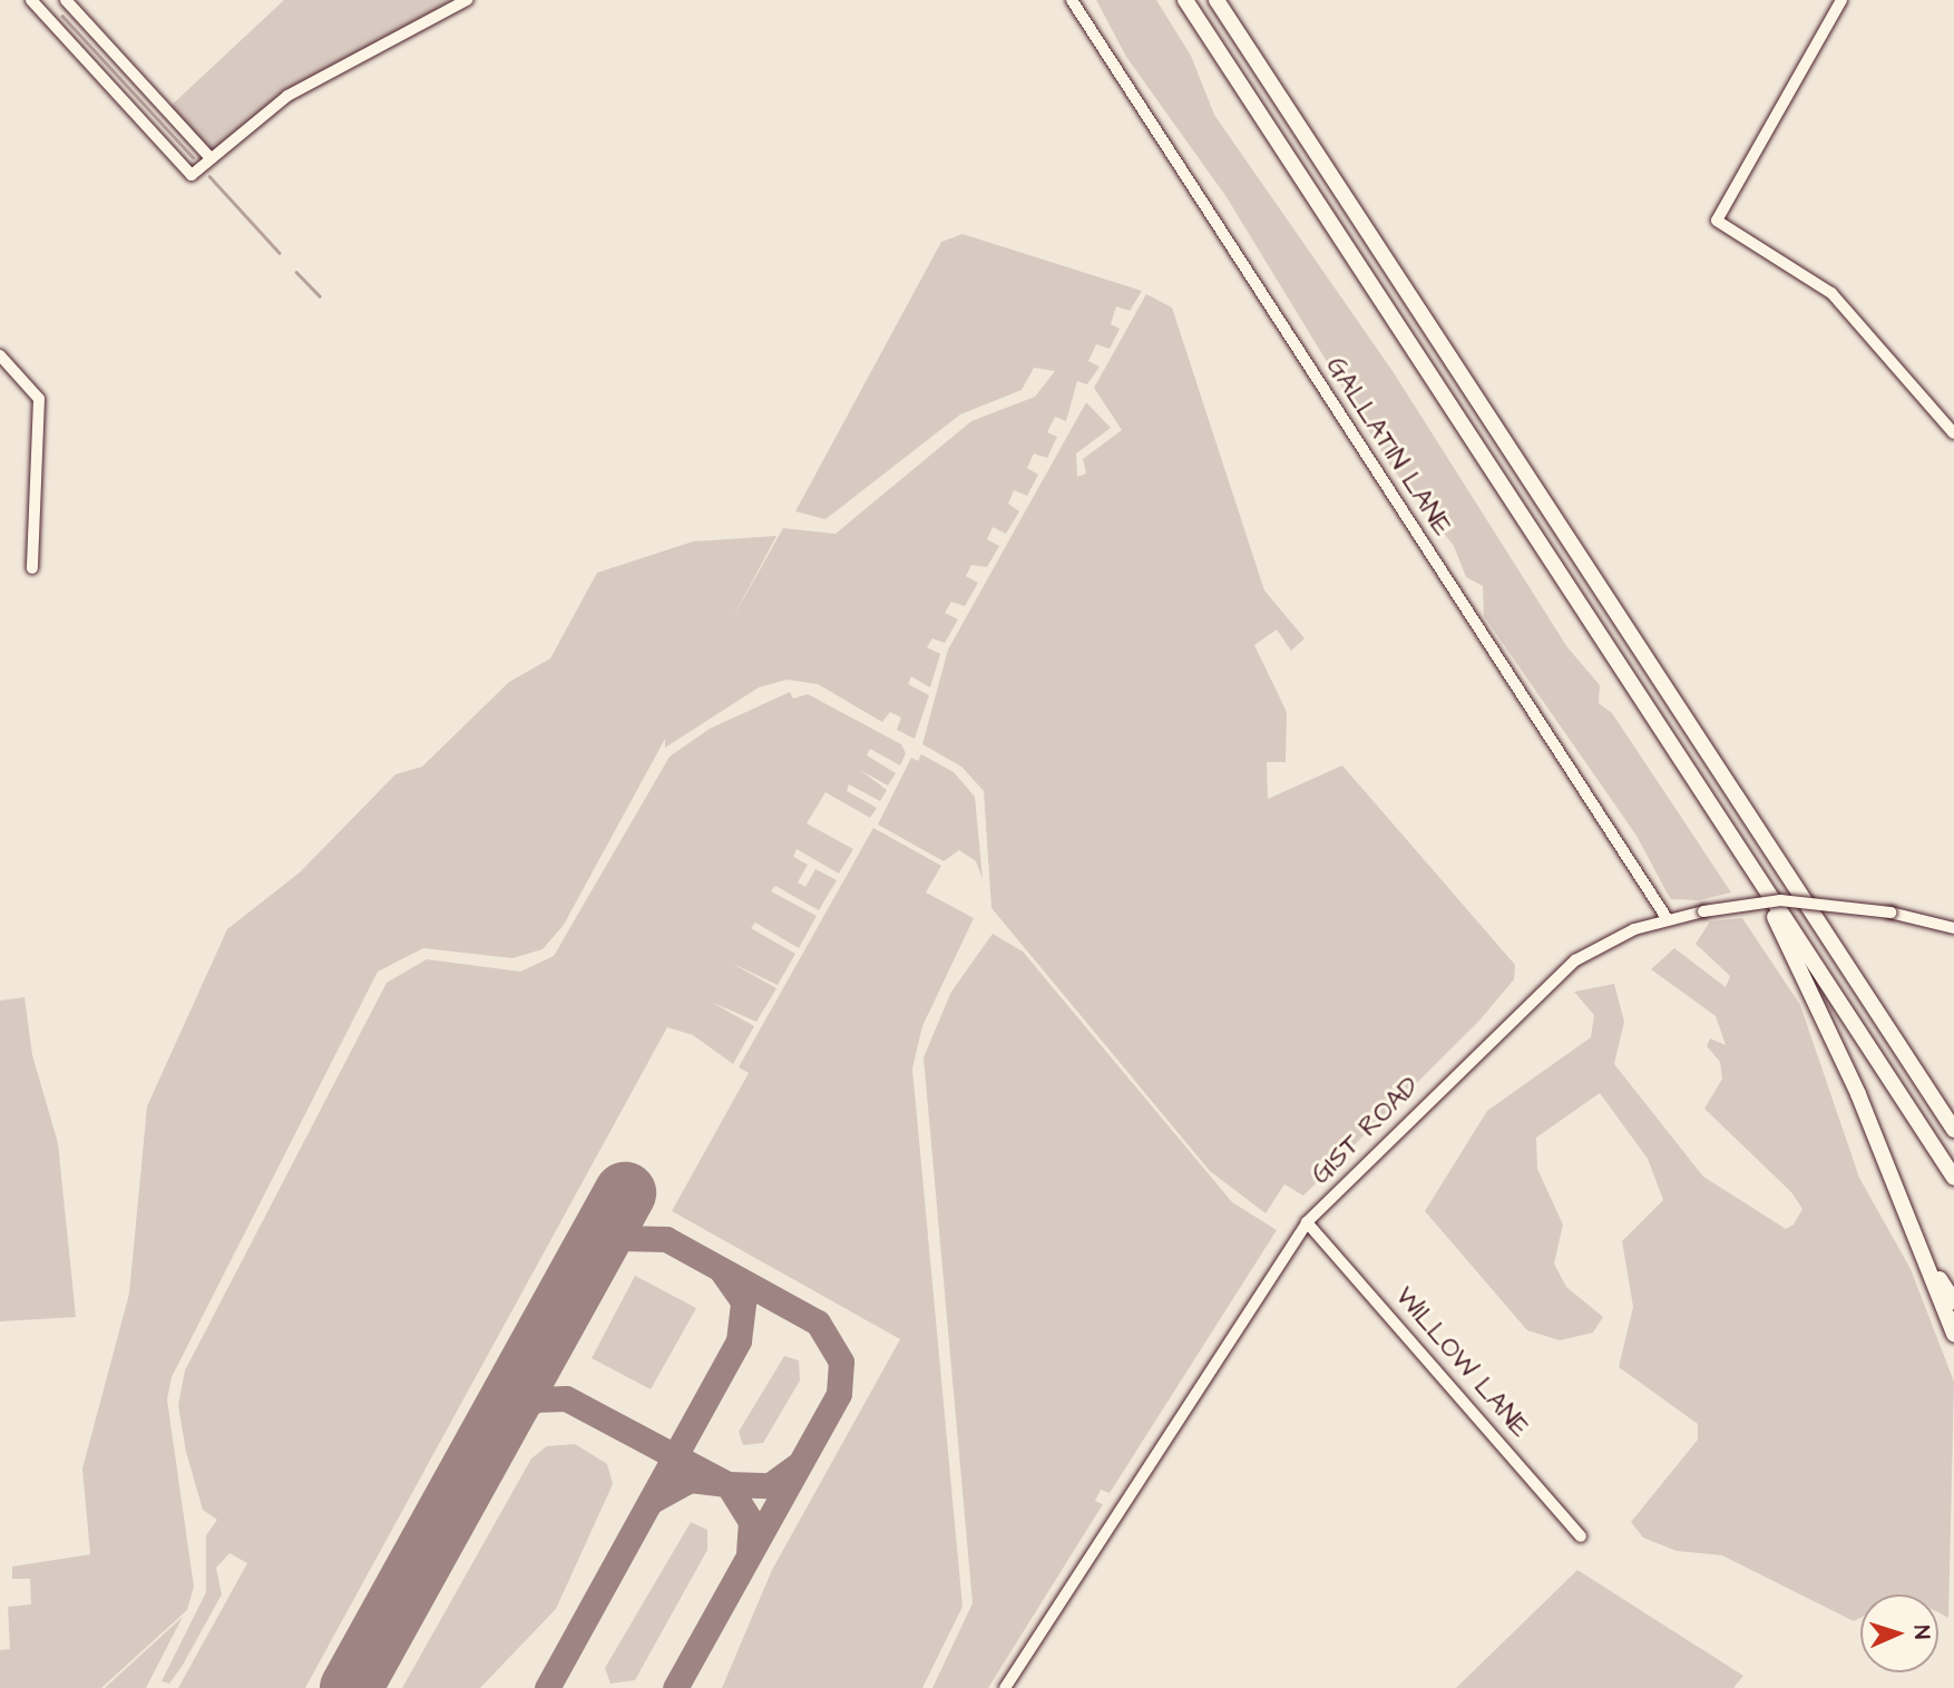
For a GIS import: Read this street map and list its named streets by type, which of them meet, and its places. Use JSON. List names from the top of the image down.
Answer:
{
  "streets": {
    "street": ["GALLATIN LANE", "GIST ROAD", "WILLOW LANE"]
  },
  "crossings": [
    ["GALLATIN LANE", "GIST ROAD"],
    ["GIST ROAD", "WILLOW LANE"]
  ],
  "north": "right"
}
